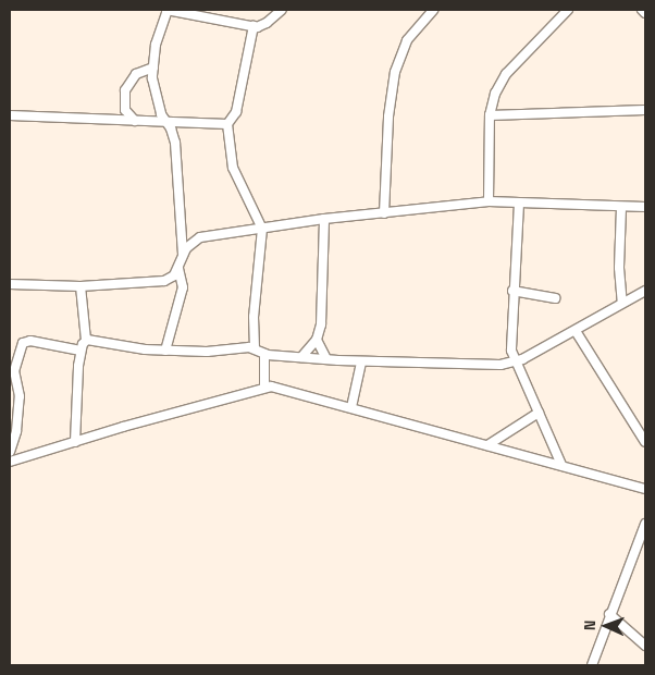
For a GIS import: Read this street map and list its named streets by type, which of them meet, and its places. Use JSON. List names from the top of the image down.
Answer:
{
  "north": "left"
}
